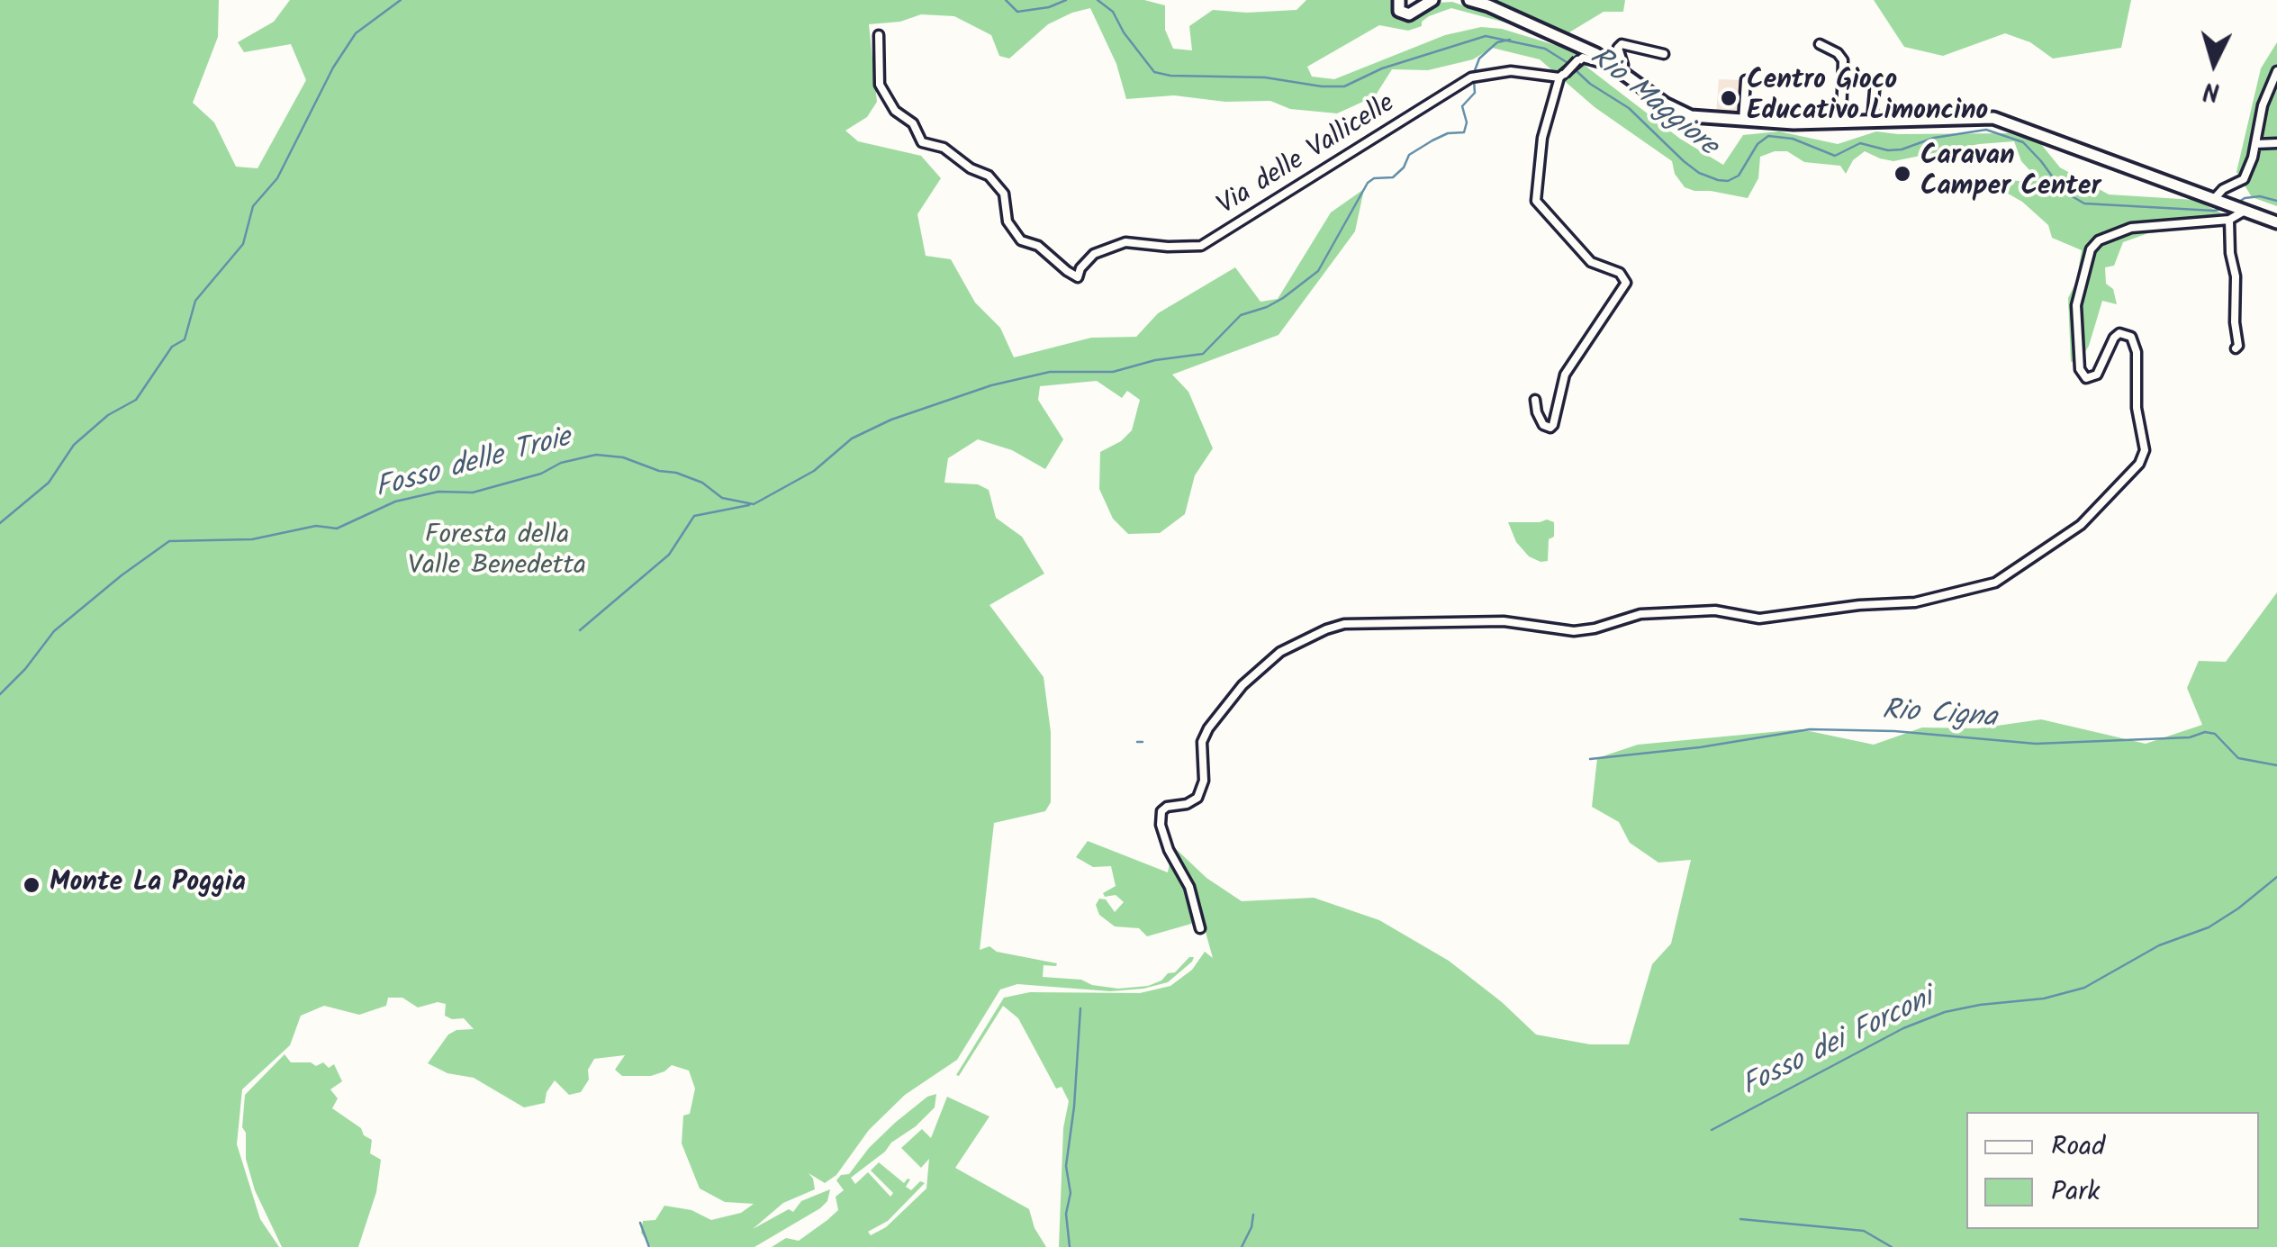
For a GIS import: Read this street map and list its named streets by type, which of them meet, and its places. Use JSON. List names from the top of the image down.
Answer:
{
  "streets": {
    "street": ["Via delle Vallicelle"]
  },
  "water": [
    "Rio Maggiore",
    "Fosso delle Troie",
    "Rio Cigna",
    "Fosso dei Forconi"
  ],
  "parks": ["Foresta della Valle Benedetta"],
  "places": ["Centro Gioco Educativo Limoncino", "Caravan Camper Center", "Monte La Poggia"],
  "legend": ["Road", "Park"],
  "north": "bottom"
}
